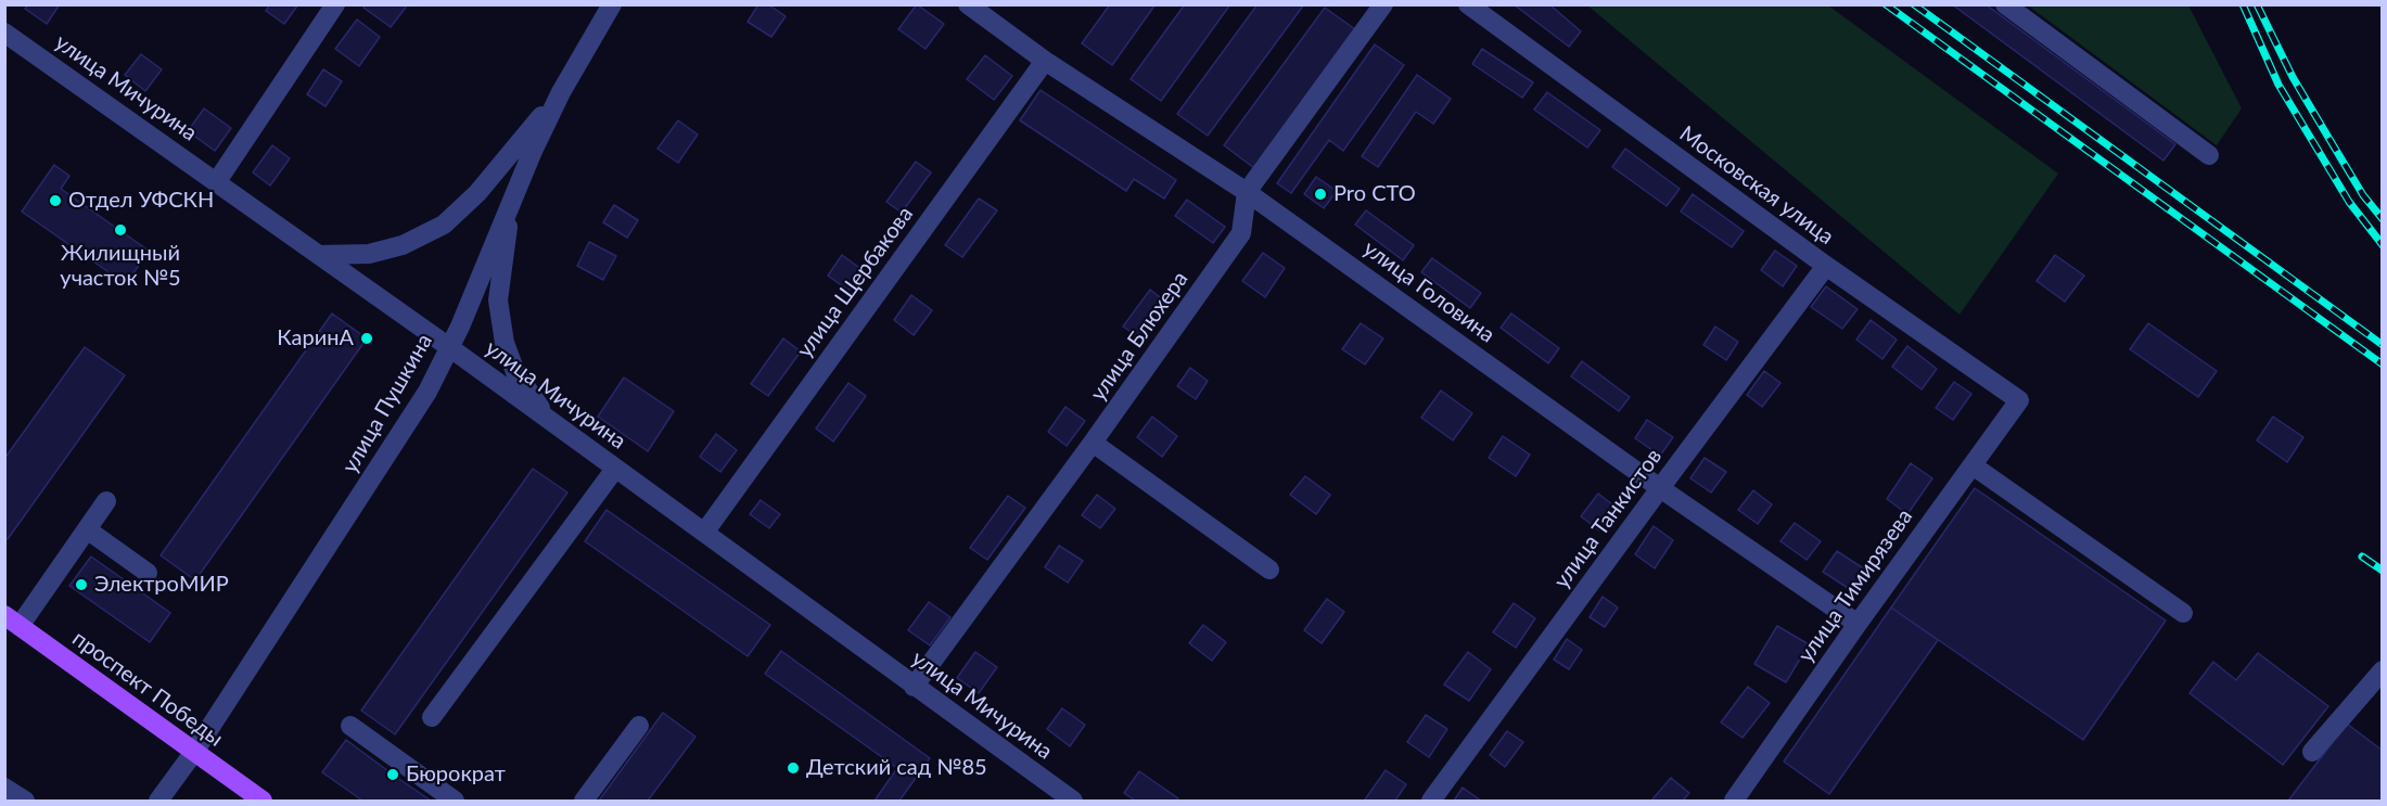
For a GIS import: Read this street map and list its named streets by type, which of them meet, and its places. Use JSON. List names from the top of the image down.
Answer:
{
  "streets": {
    "main road": ["проспект Победы"],
    "street": [
      "улица Мичурина",
      "Московская улица",
      "улица Щербакова",
      "улица Головина",
      "улица Блюхера",
      "улица Пушкина",
      "улица Танкистов",
      "улица Тимирязева"
    ]
  },
  "crossings": [
    ["улица Мичурина", "улица Щербакова"],
    ["улица Мичурина", "улица Блюхера"],
    ["улица Мичурина", "улица Пушкина"],
    ["Московская улица", "улица Танкистов"],
    ["Московская улица", "улица Тимирязева"],
    ["улица Щербакова", "улица Головина"],
    ["улица Головина", "улица Блюхера"],
    ["улица Головина", "улица Танкистов"],
    ["улица Головина", "улица Тимирязева"],
    ["улица Пушкина", "проспект Победы"]
  ],
  "places": [
    "Pro СТО",
    "Отдел УФСКН",
    "Жилищный участок №5",
    "КаринА",
    "ЭлектроМИР",
    "Детский сад №85",
    "Бюрократ"
  ]
}
